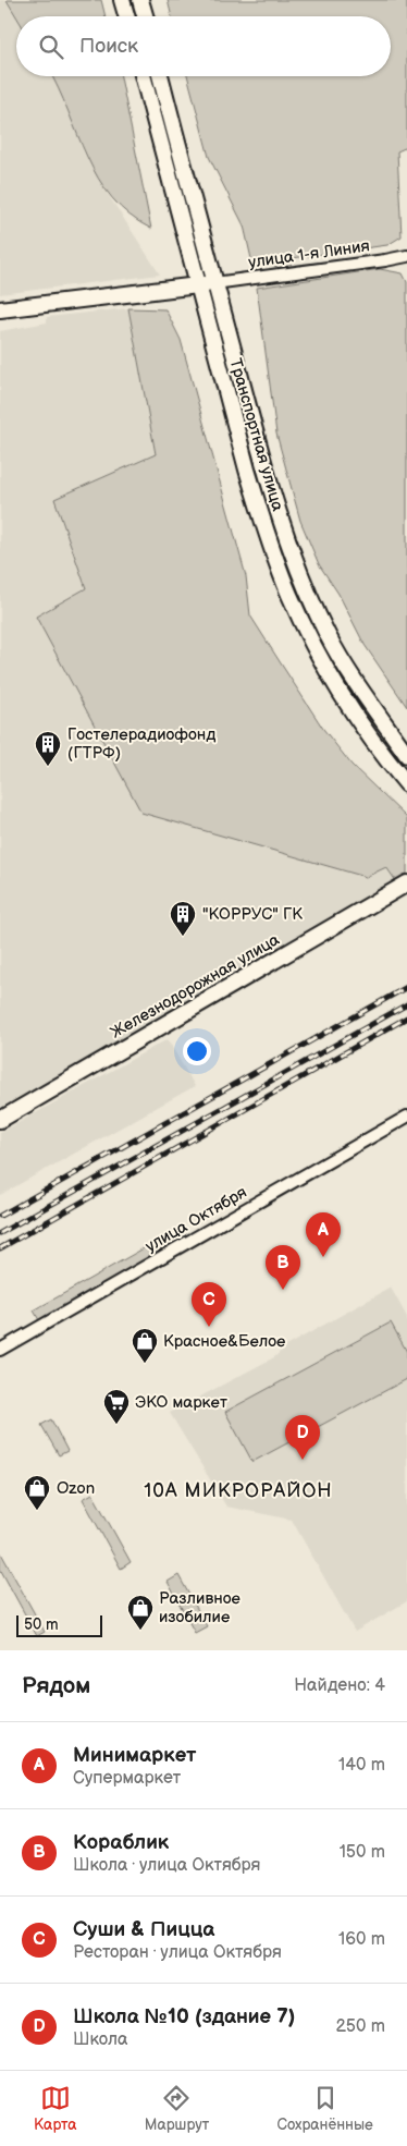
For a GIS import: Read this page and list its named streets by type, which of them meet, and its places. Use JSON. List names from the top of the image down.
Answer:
{
  "streets": {
    "street": [
      "улица 1-я Линия",
      "Транспортная улица",
      "Железнодорожная улица",
      "улица Октября"
    ]
  },
  "crossings": [
    ["улица 1-я Линия", "Транспортная улица"]
  ],
  "districts": ["10А МИКРОРАЙОН"],
  "places": {
    "building": ["Гостелерадиофонд (ГТРФ)", "\"КОРРУС\" ГК"],
    "shop": ["Красное&Белое", "Ozon", "Разливное изобилие"],
    "supermarket": ["ЭКО маркет"]
  },
  "scale_bar": "50 m",
  "page": {
    "search": "Поиск",
    "pins": [
      "A",
      "B",
      "C",
      "D"
    ],
    "scale": "50 m",
    "heading": ["Рядом", "Найдено: 4"],
    "list": [
      {
        "mark": "A",
        "name": "Минимаркет",
        "note": "Супермаркет",
        "value": "140 m"
      },
      {
        "mark": "B",
        "name": "Кораблик",
        "note": "Школа · улица Октября",
        "value": "150 m"
      },
      {
        "mark": "C",
        "name": "Суши & Пицца",
        "note": "Ресторан · улица Октября",
        "value": "160 m"
      },
      {
        "mark": "D",
        "name": "Школа №10 (здание 7)",
        "note": "Школа",
        "value": "250 m"
      }
    ],
    "nav": ["Карта", "Маршрут", "Сохранённые"]
  }
}
